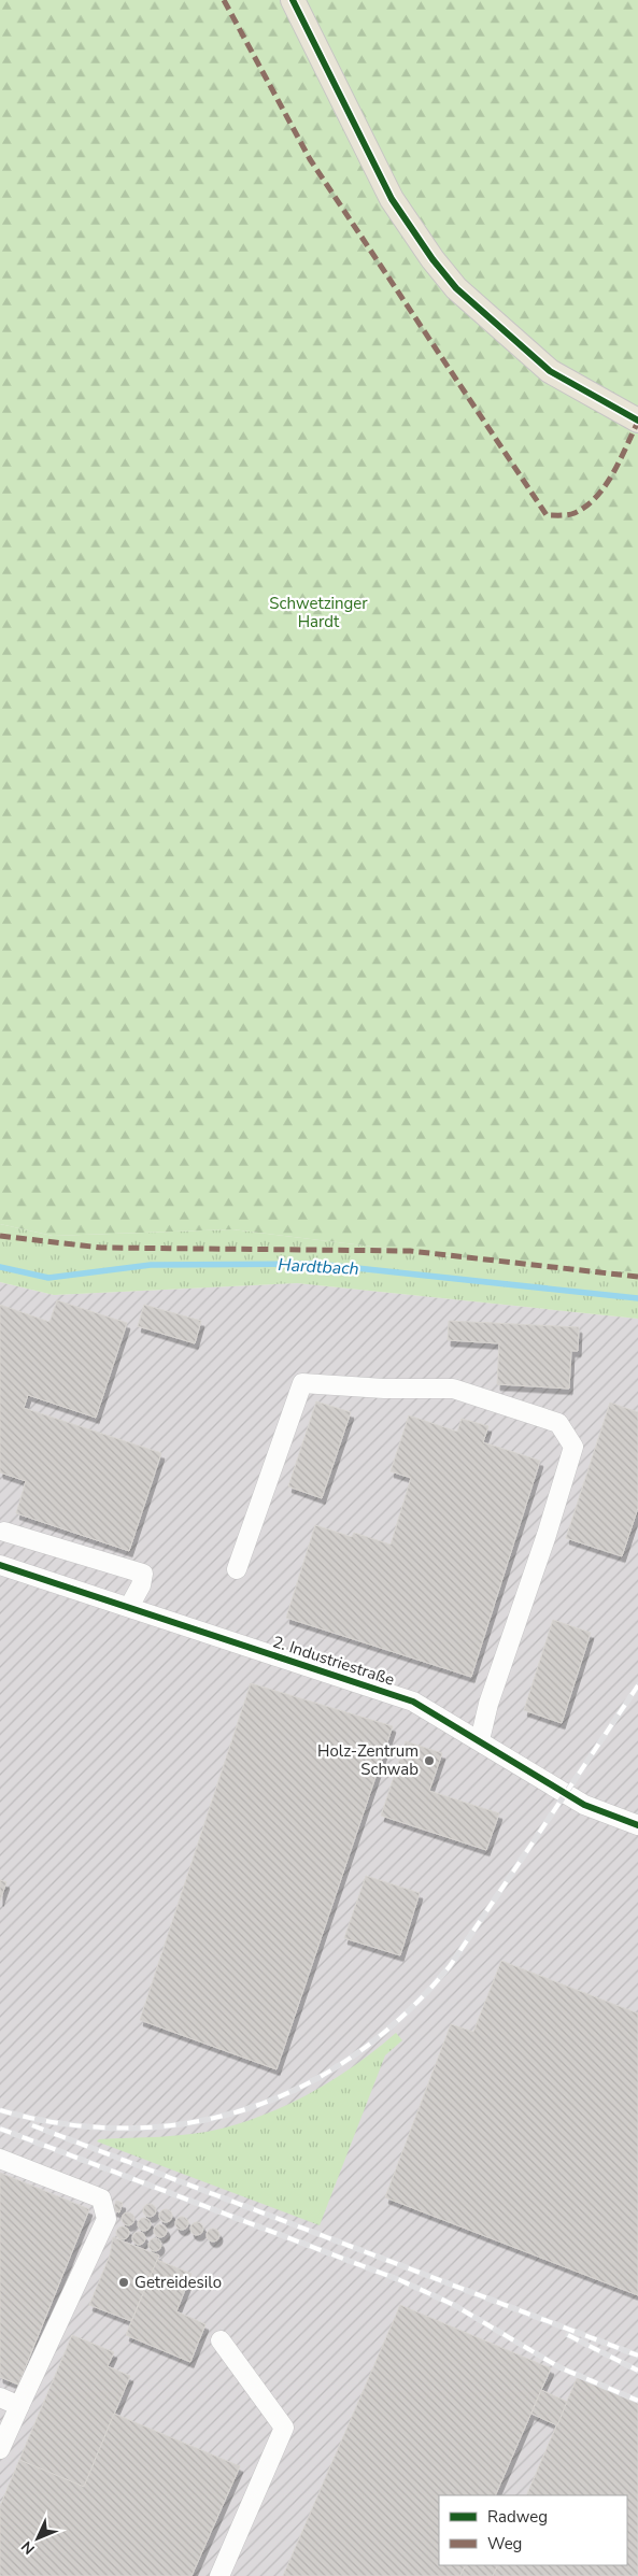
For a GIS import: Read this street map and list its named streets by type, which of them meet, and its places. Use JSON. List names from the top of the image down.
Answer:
{
  "streets": {
    "street": ["2. Industriestraße"]
  },
  "water": ["Hardtbach"],
  "parks": ["Schwetzinger Hardt"],
  "places": ["Holz-Zentrum Schwab", "Getreidesilo"],
  "legend": ["Radweg", "Weg"],
  "north": "bottom left"
}
